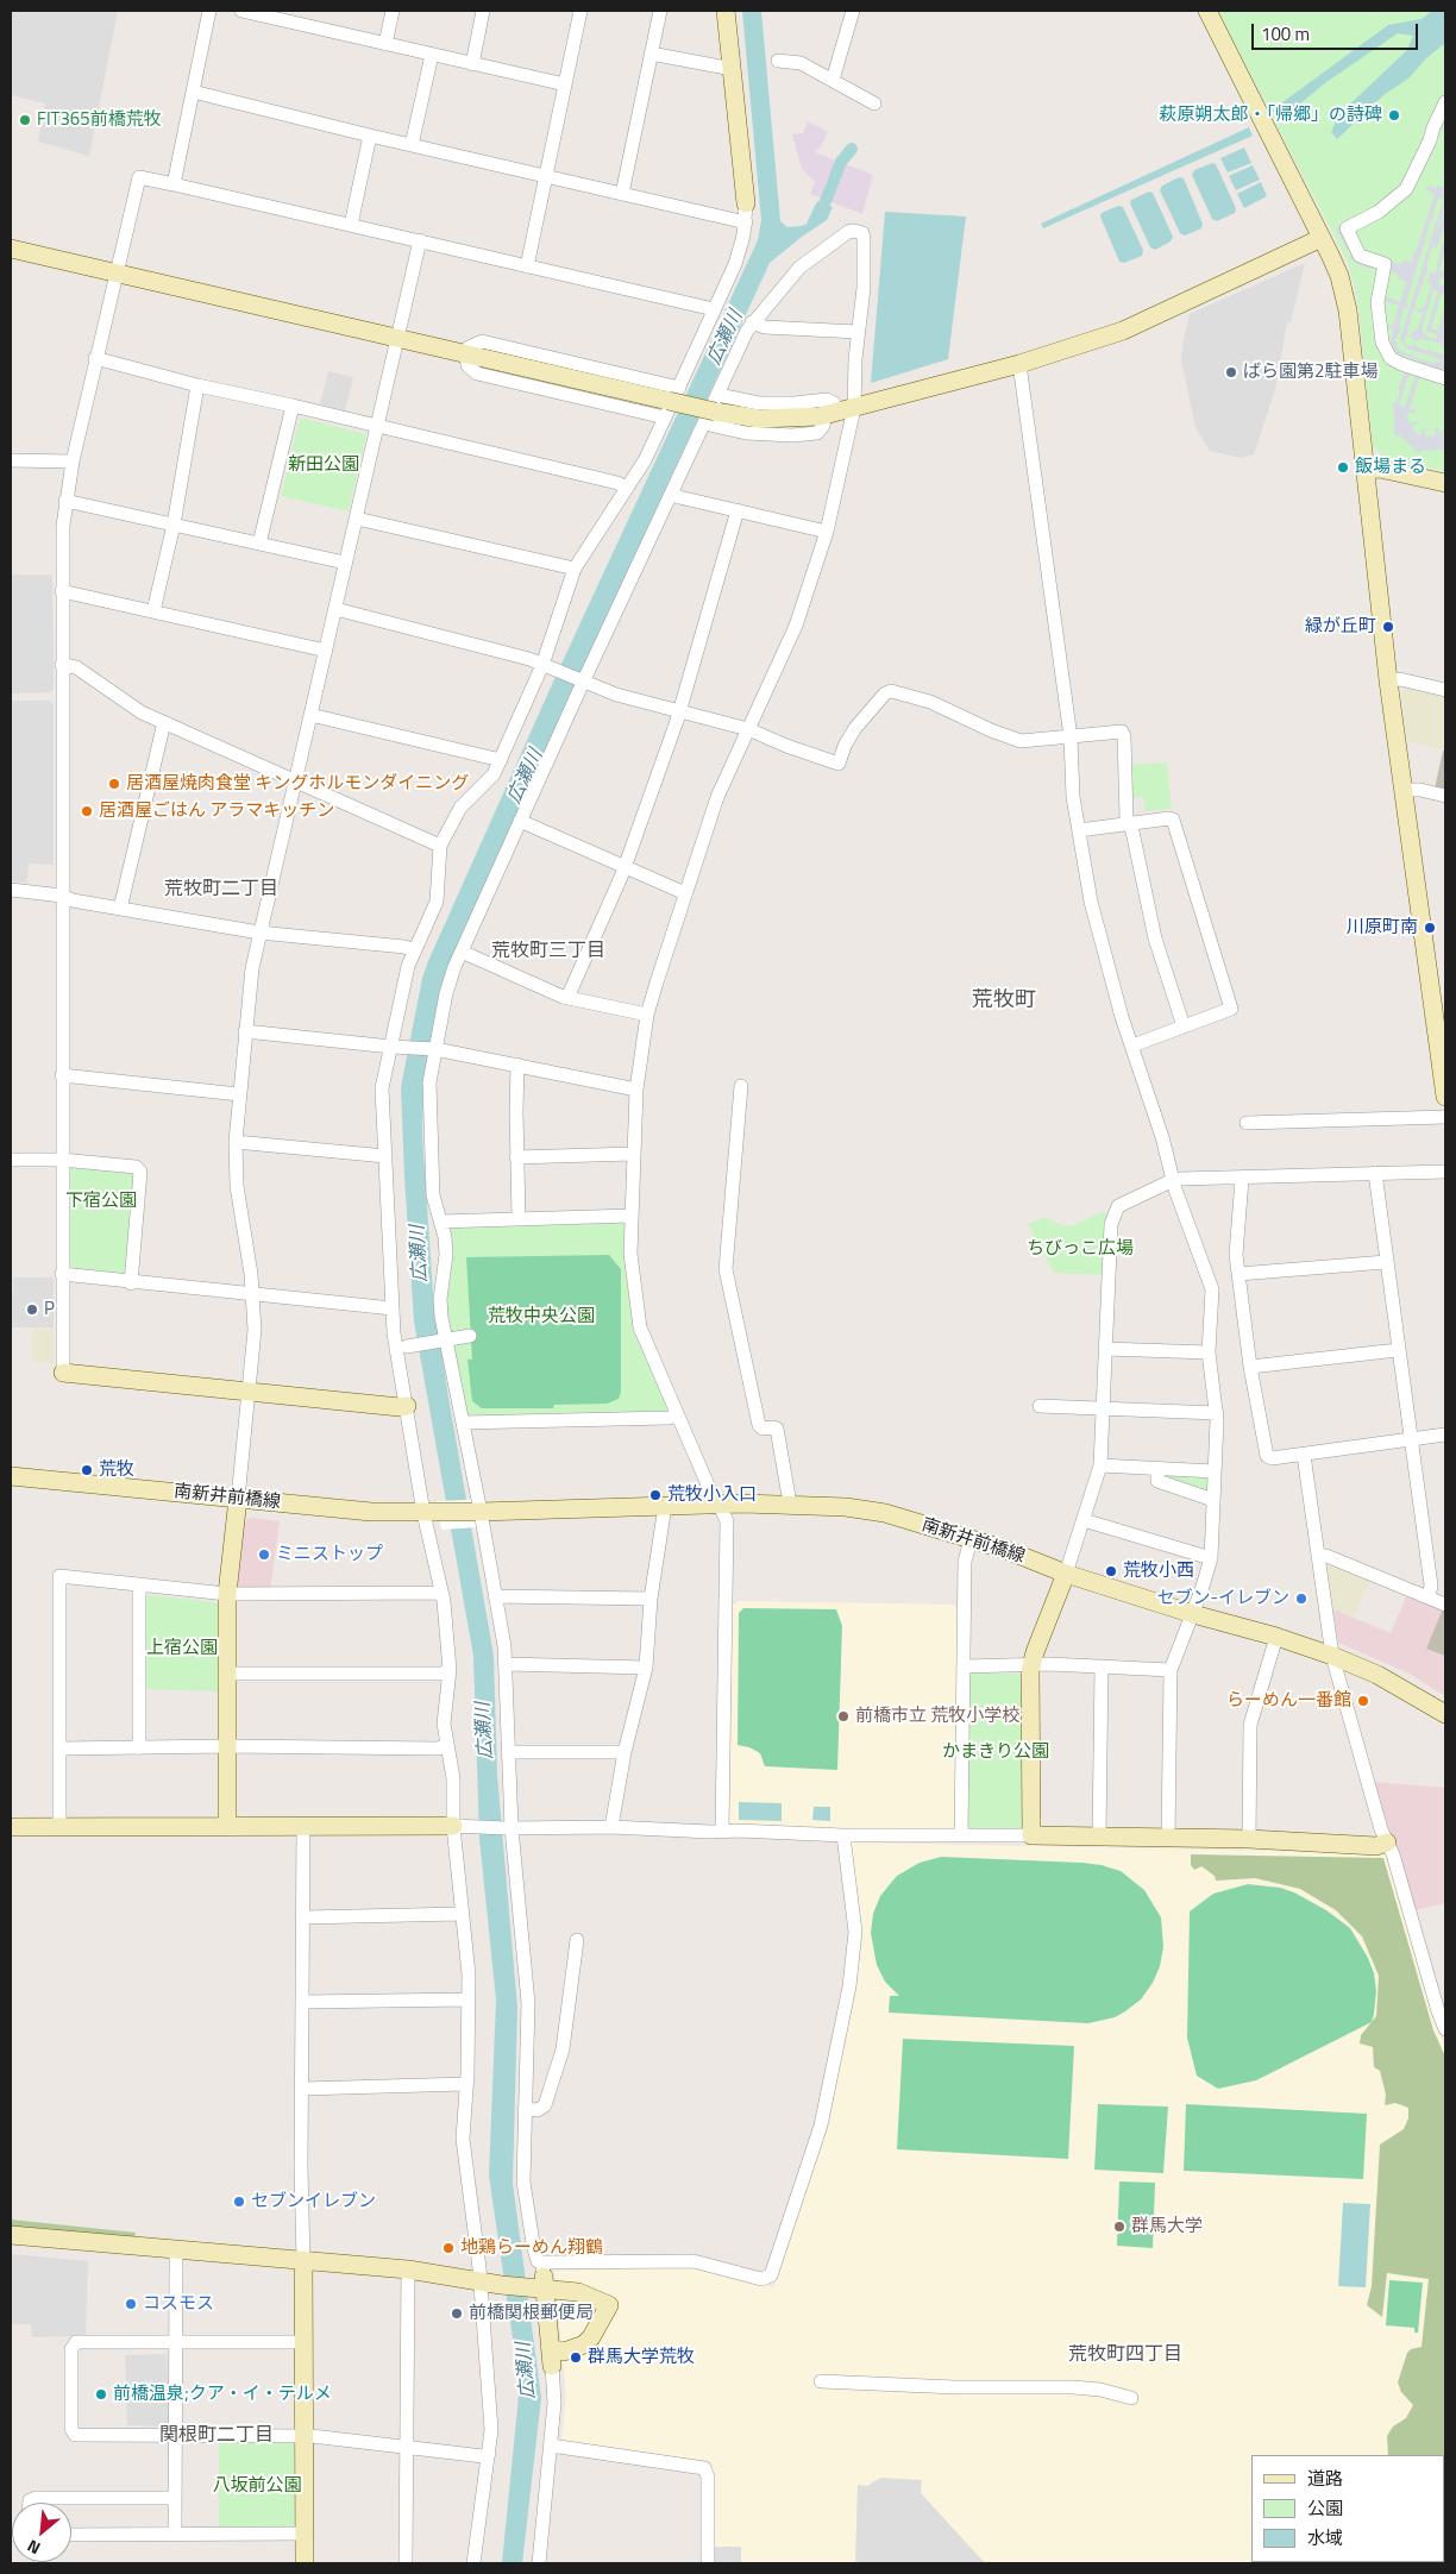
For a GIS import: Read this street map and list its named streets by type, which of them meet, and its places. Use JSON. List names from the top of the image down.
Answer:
{
  "streets": {
    "street": ["南新井前橋線"]
  },
  "districts": [
    "荒牧町二丁目",
    "荒牧町三丁目",
    "荒牧町",
    "荒牧町四丁目",
    "関根町二丁目"
  ],
  "water": ["広瀬川"],
  "parks": [
    "新田公園",
    "下宿公園",
    "ちびっこ広場",
    "荒牧中央公園",
    "上宿公園",
    "かまきり公園",
    "八坂前公園"
  ],
  "places": [
    "萩原朔太郎・「帰郷」の詩碑",
    "FIT365前橋荒牧",
    "ばら園第2駐車場",
    "飯場まる",
    "緑が丘町",
    "居酒屋焼肉食堂 キングホルモンダイニング",
    "居酒屋ごはん アラマキッチン",
    "川原町南",
    "P",
    "荒牧",
    "荒牧小入口",
    "ミニストップ",
    "荒牧小西",
    "セブン-イレブン",
    "らーめん一番館",
    "前橋市立 荒牧小学校",
    "セブンイレブン",
    "群馬大学",
    "地鶏らーめん翔鶴",
    "コスモス",
    "前橋関根郵便局",
    "群馬大学荒牧",
    "前橋温泉;クア・イ・テルメ"
  ],
  "legend": ["道路", "公園", "水域"],
  "scale_bar": "100 m",
  "north": "bottom left"
}
